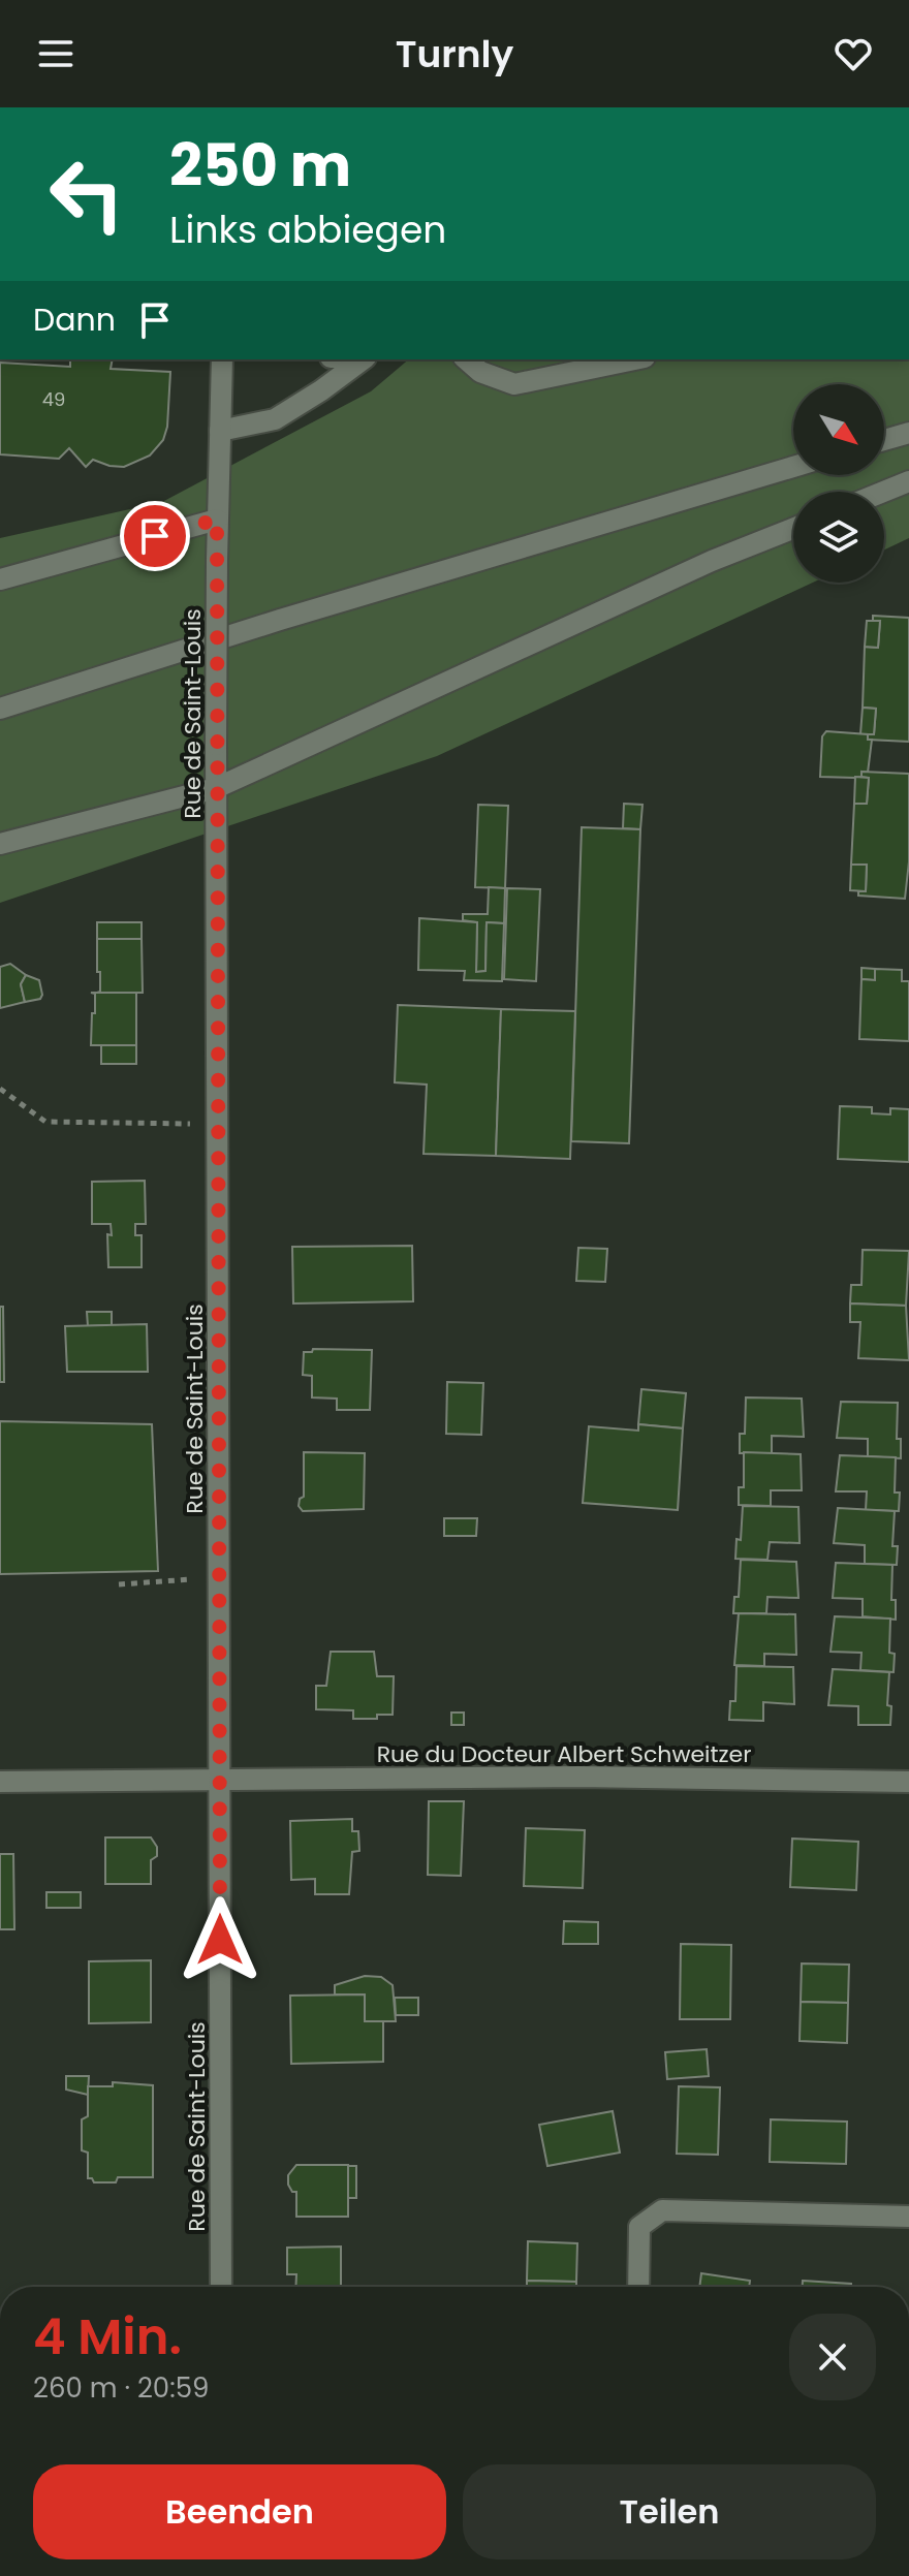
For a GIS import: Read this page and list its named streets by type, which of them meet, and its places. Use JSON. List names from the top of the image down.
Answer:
{
  "streets": {
    "main road": ["Rue de Saint-Louis", "Rue du Docteur Albert Schweitzer"]
  },
  "crossings": [
    ["Rue de Saint-Louis", "Rue du Docteur Albert Schweitzer"]
  ],
  "house_numbers": ["49"],
  "north": "bottom right",
  "page": {
    "header": "Turnly",
    "turn": ["250 m", "Links abbiegen"],
    "then": "Dann",
    "heading": ["4 Min.", "260 m · 20:59"],
    "buttons": ["Beenden", "Teilen"]
  }
}
